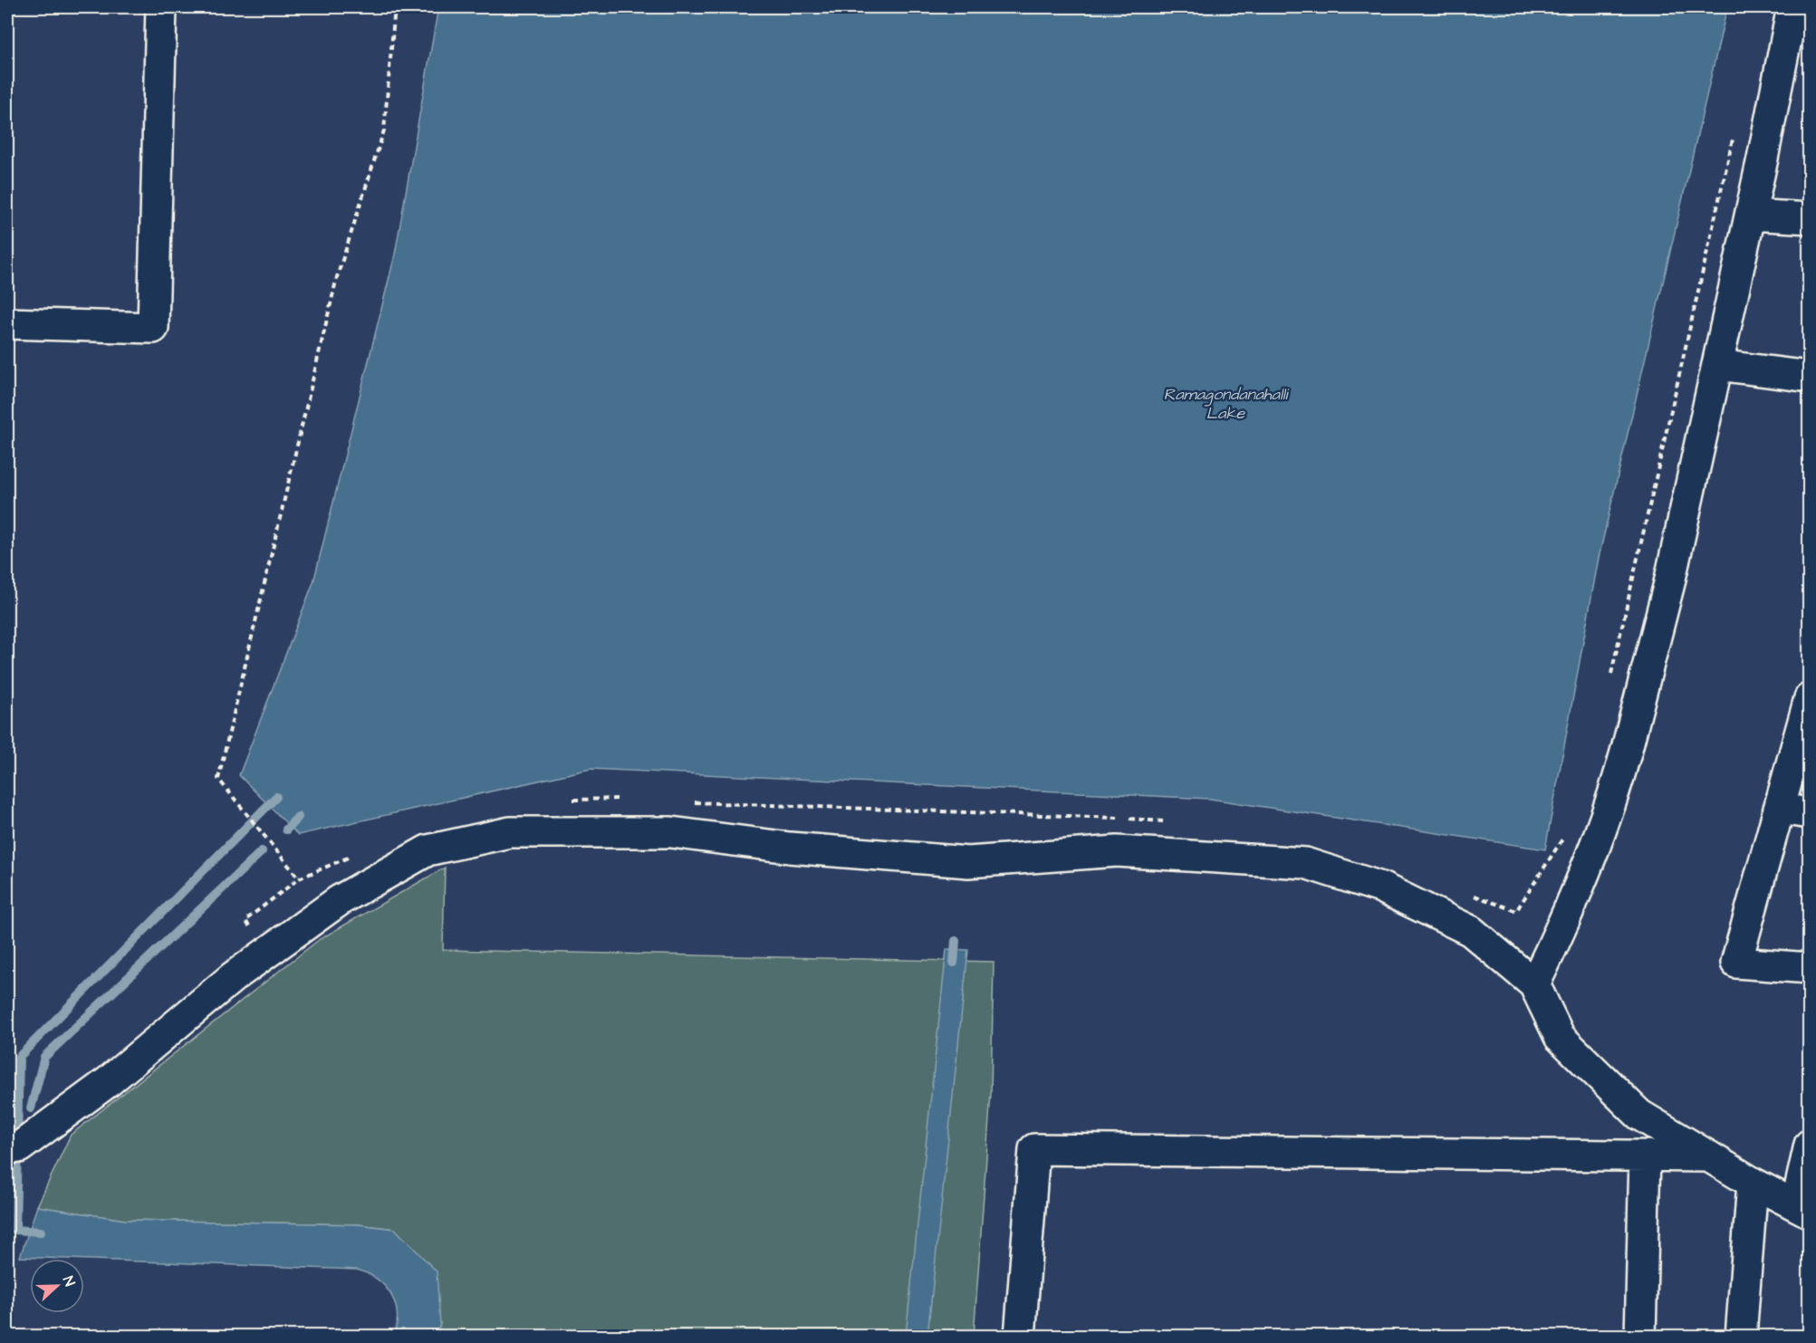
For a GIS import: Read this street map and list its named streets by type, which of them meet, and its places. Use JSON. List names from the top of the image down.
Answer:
{
  "water": ["Ramagondanahalli Lake"],
  "north": "right"
}
